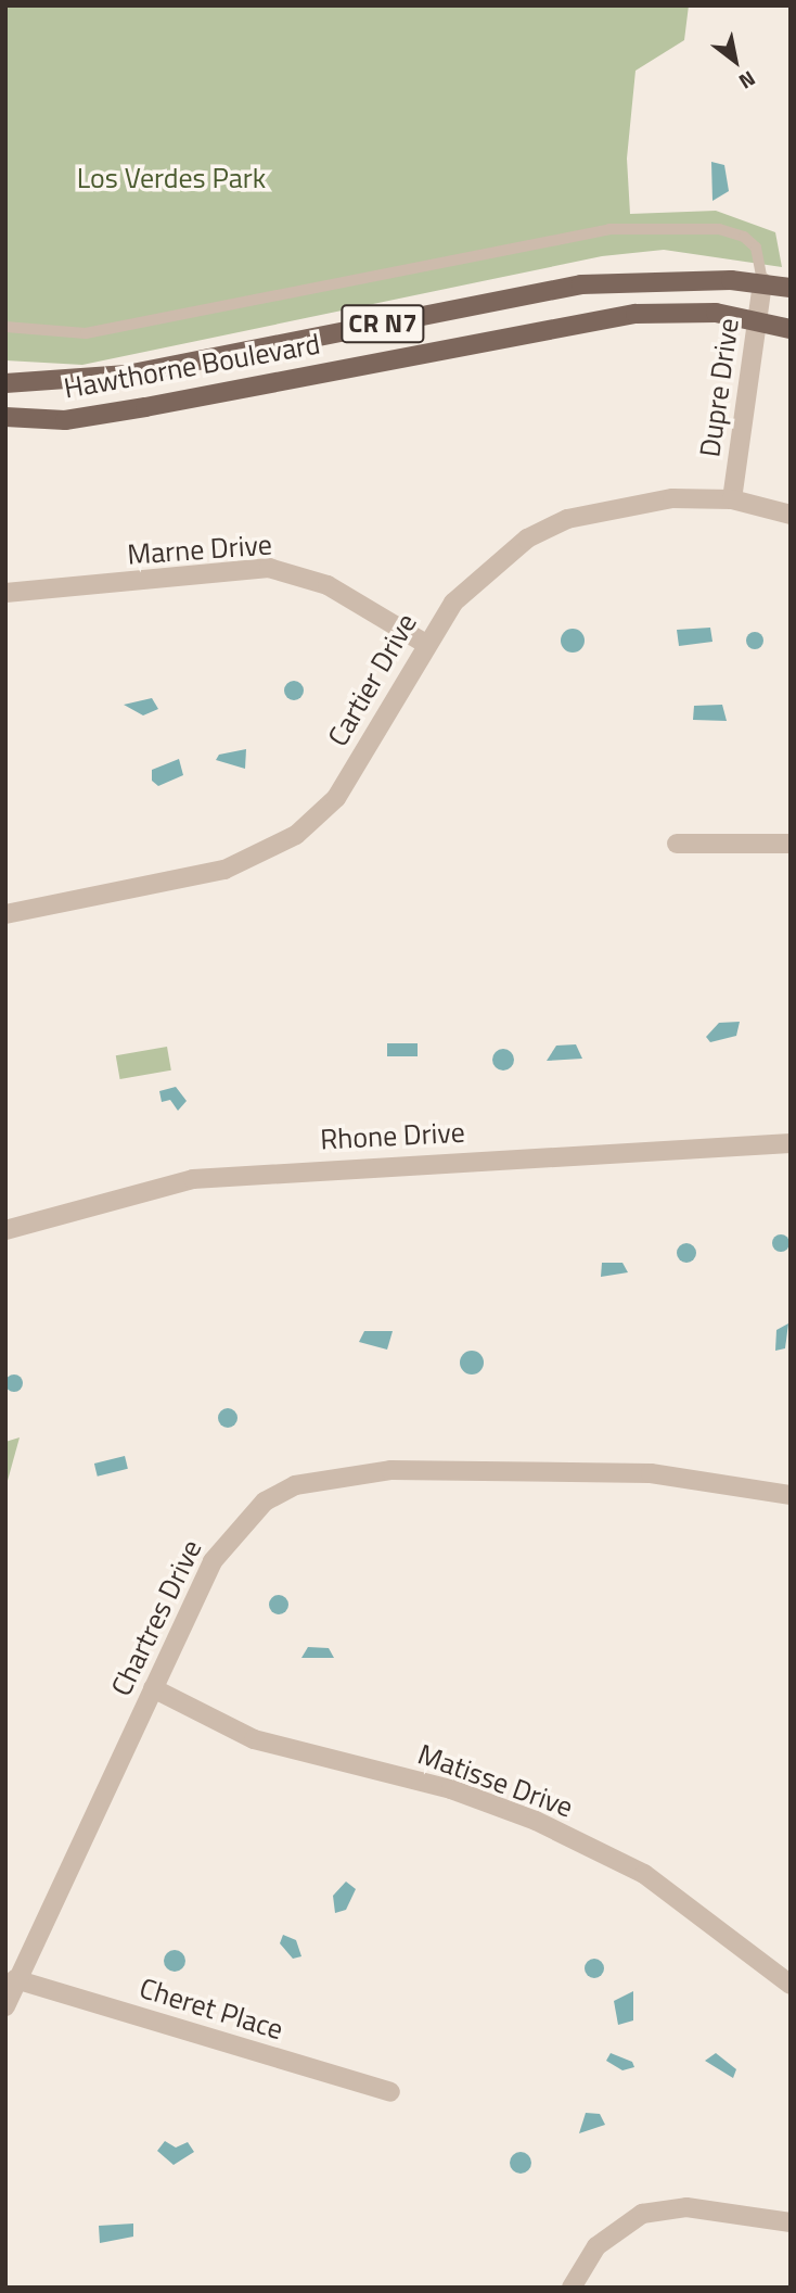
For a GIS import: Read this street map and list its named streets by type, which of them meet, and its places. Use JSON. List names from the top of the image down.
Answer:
{
  "streets": {
    "main road": ["CR N7", "Hawthorne Boulevard"],
    "street": [
      "Dupre Drive",
      "Marne Drive",
      "Cartier Drive",
      "Rhone Drive",
      "Chartres Drive",
      "Matisse Drive",
      "Cheret Place"
    ]
  },
  "crossings": [
    ["Hawthorne Boulevard", "Dupre Drive"],
    ["Dupre Drive", "Cartier Drive"],
    ["Marne Drive", "Cartier Drive"],
    ["Chartres Drive", "Matisse Drive"],
    ["Chartres Drive", "Cheret Place"]
  ],
  "parks": ["Los Verdes Park"],
  "north": "bottom right"
}
